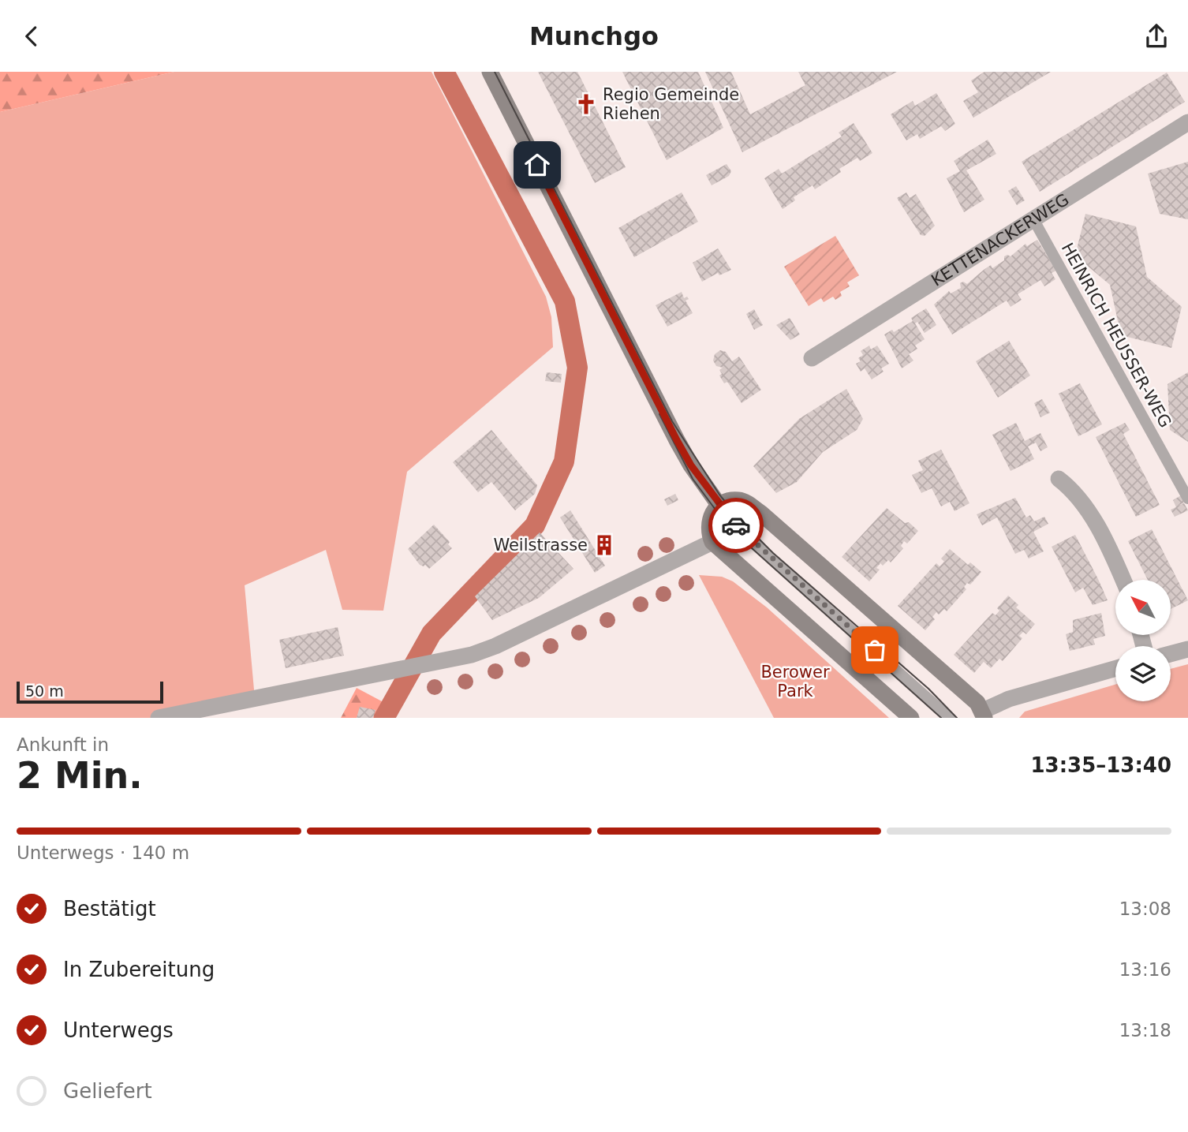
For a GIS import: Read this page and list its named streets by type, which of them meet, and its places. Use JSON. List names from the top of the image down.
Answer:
{
  "streets": {
    "street": ["KETTENACKERWEG"],
    "lane": ["HEINRICH HEUSSER-WEG"]
  },
  "crossings": [
    ["KETTENACKERWEG", "HEINRICH HEUSSER-WEG"]
  ],
  "parks": ["Berower Park"],
  "places": {
    "church": ["Regio Gemeinde Riehen"],
    "building": ["Weilstrasse"]
  },
  "scale_bar": "50 m",
  "north": "top left",
  "page": {
    "header": "Munchgo",
    "scale": "50 m",
    "heading": ["2 Min.", "Ankunft in", "13:35–13:40"],
    "bar": "Unterwegs · 140 m",
    "list": [
      ["Bestätigt", "13:08"],
      ["In Zubereitung", "13:16"],
      ["Unterwegs", "13:18"],
      "Geliefert"
    ]
  }
}
